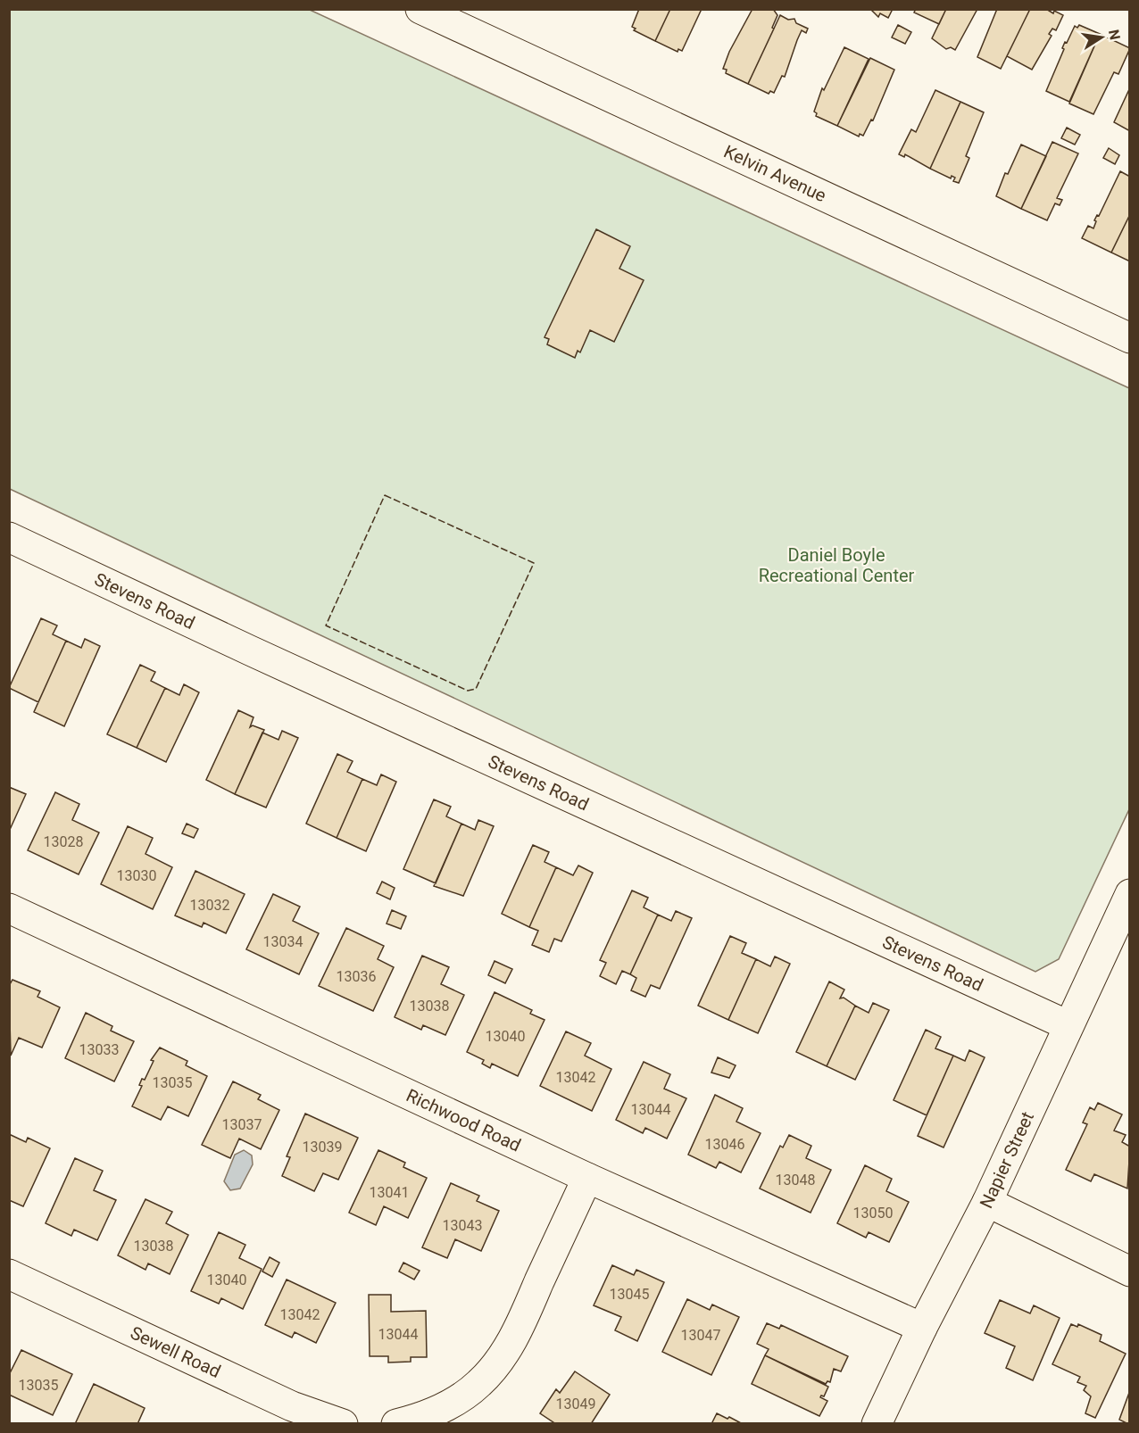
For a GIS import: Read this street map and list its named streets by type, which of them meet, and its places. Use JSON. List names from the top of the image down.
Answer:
{
  "streets": {
    "street": [
      "Kelvin Avenue",
      "Stevens Road",
      "Richwood Road",
      "Napier Street",
      "Sewell Road"
    ]
  },
  "crossings": [
    ["Stevens Road", "Napier Street"],
    ["Richwood Road", "Napier Street"]
  ],
  "parks": ["Daniel Boyle Recreational Center"],
  "house_numbers": [
    "13028",
    "13030",
    "13032",
    "13034",
    "13036",
    "13038",
    "13040",
    "13033",
    "13042",
    "13035",
    "13044",
    "13037",
    "13046",
    "13039",
    "13048",
    "13041",
    "13050",
    "13043",
    "13038",
    "13040",
    "13045",
    "13042",
    "13044",
    "13047",
    "13035",
    "13049"
  ],
  "north": "right"
}
